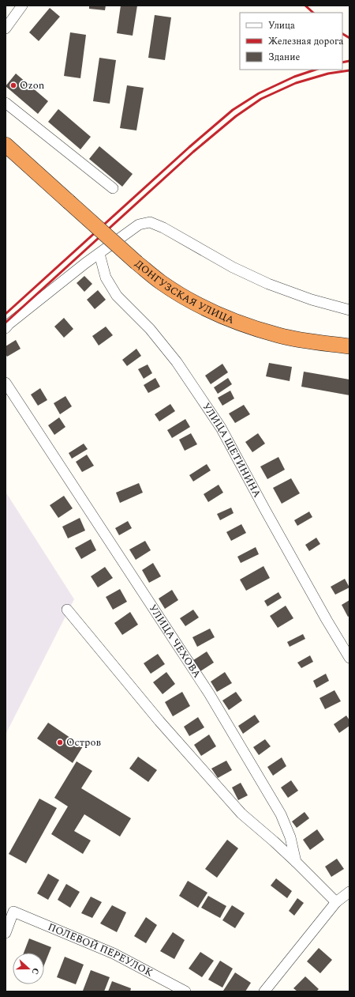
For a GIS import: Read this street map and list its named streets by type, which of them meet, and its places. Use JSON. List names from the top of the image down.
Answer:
{
  "streets": {
    "highway": ["ДОНГУЗСКАЯ УЛИЦА"],
    "street": ["УЛИЦА ЩЕТИНИНА", "УЛИЦА ЧЕХОВА", "ПОЛЕВОЙ ПЕРЕУЛОК"]
  },
  "places": ["Ozon", "Остров"],
  "legend": ["Улица", "Железная дорога", "Здание"],
  "north": "right"
}
